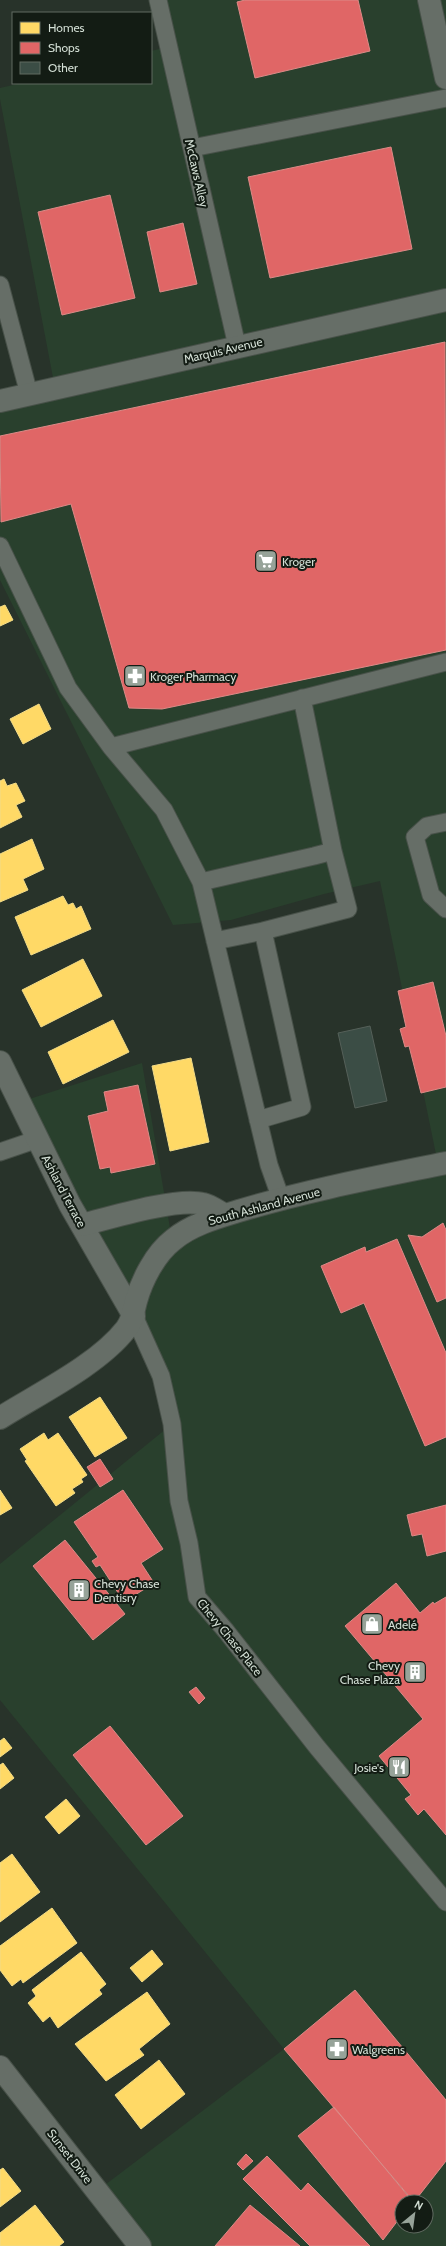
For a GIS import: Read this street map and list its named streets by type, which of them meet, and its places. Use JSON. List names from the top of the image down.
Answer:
{
  "streets": {
    "street": [
      "Marquis Avenue",
      "Ashland Terrace",
      "South Ashland Avenue",
      "Sunset Drive"
    ],
    "lane": ["McCaws Alley", "Chevy Chase Place"]
  },
  "crossings": [
    ["McCaws Alley", "Marquis Avenue"],
    ["Ashland Terrace", "South Ashland Avenue"],
    ["Ashland Terrace", "Chevy Chase Place"],
    ["South Ashland Avenue", "Chevy Chase Place"]
  ],
  "places": {
    "supermarket": ["Kroger"],
    "pharmacy": ["Kroger Pharmacy", "Walgreens"],
    "building": ["Chevy Chase Dentisry", "Chevy Chase Plaza"],
    "shop": ["Adelé"],
    "restaurant": ["Josie's"]
  },
  "legend": ["Homes", "Shops", "Other"],
  "north": "top right"
}
